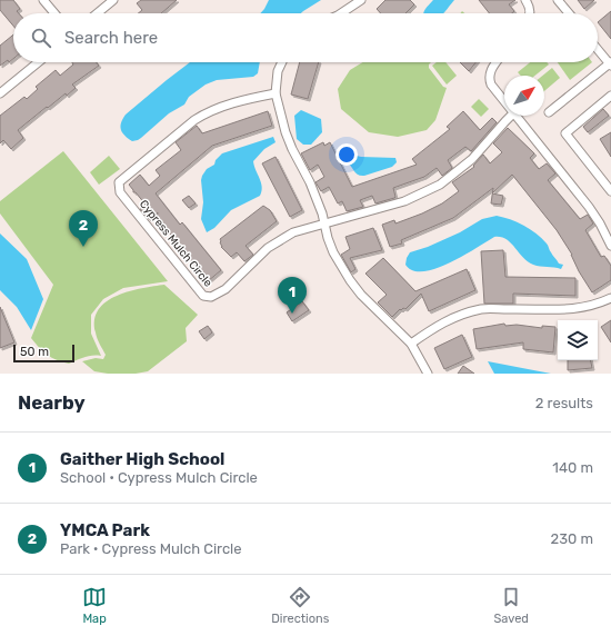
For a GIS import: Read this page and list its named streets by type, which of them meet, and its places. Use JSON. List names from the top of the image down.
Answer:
{
  "streets": {
    "street": ["Cypress Mulch Circle"]
  },
  "scale_bar": "50 m",
  "north": "top right",
  "page": {
    "search": "Search here",
    "pins": ["2", "1"],
    "scale": "50 m",
    "heading": ["Nearby", "2 results"],
    "list": [
      {
        "mark": "1",
        "name": "Gaither High School",
        "note": "School · Cypress Mulch Circle",
        "value": "140 m"
      },
      {
        "mark": "2",
        "name": "YMCA Park",
        "note": "Park · Cypress Mulch Circle",
        "value": "230 m"
      }
    ],
    "nav": ["Map", "Directions", "Saved"]
  }
}
